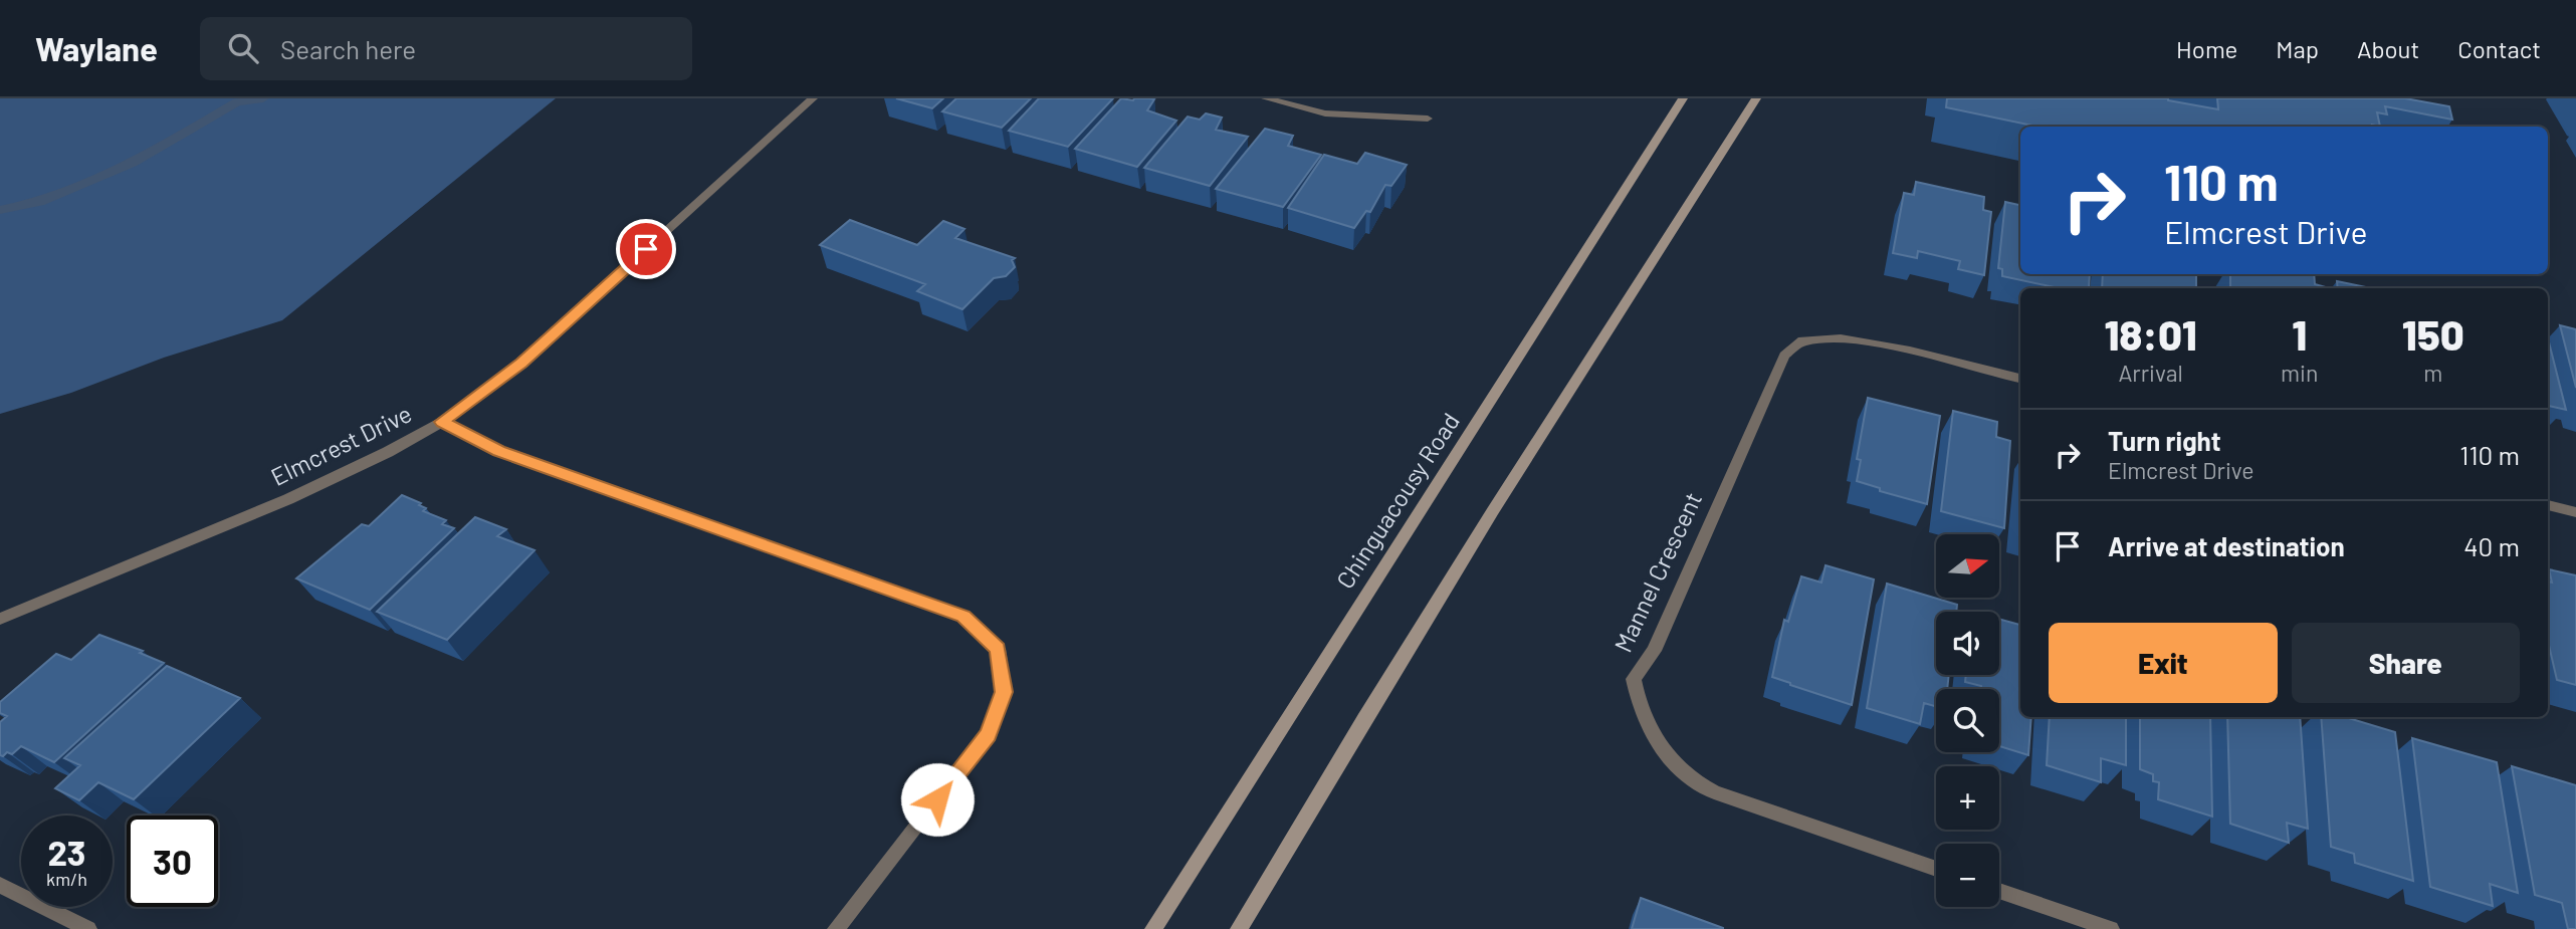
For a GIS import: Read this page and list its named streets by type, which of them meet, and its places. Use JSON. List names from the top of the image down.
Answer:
{
  "streets": {
    "main road": ["Chinguacousy Road"],
    "street": ["Elmcrest Drive", "Mannel Crescent"]
  },
  "north": "right",
  "page": {
    "header": "Waylane",
    "search": "Search here",
    "nav": [
      "Home",
      "Map",
      "About",
      "Contact"
    ],
    "turn": ["110 m", "Elmcrest Drive"],
    "eta": [
      "18:01",
      "Arrival",
      "1",
      "min",
      "150",
      "m"
    ],
    "list": [
      {
        "name": "Turn right",
        "note": "Elmcrest Drive",
        "value": "110 m"
      },
      {
        "name": "Arrive at destination",
        "value": "40 m"
      }
    ],
    "map_buttons": ["+", "−"],
    "buttons": ["Exit", "Share"],
    "speed": "23 km/h",
    "limit": "30"
  }
}
